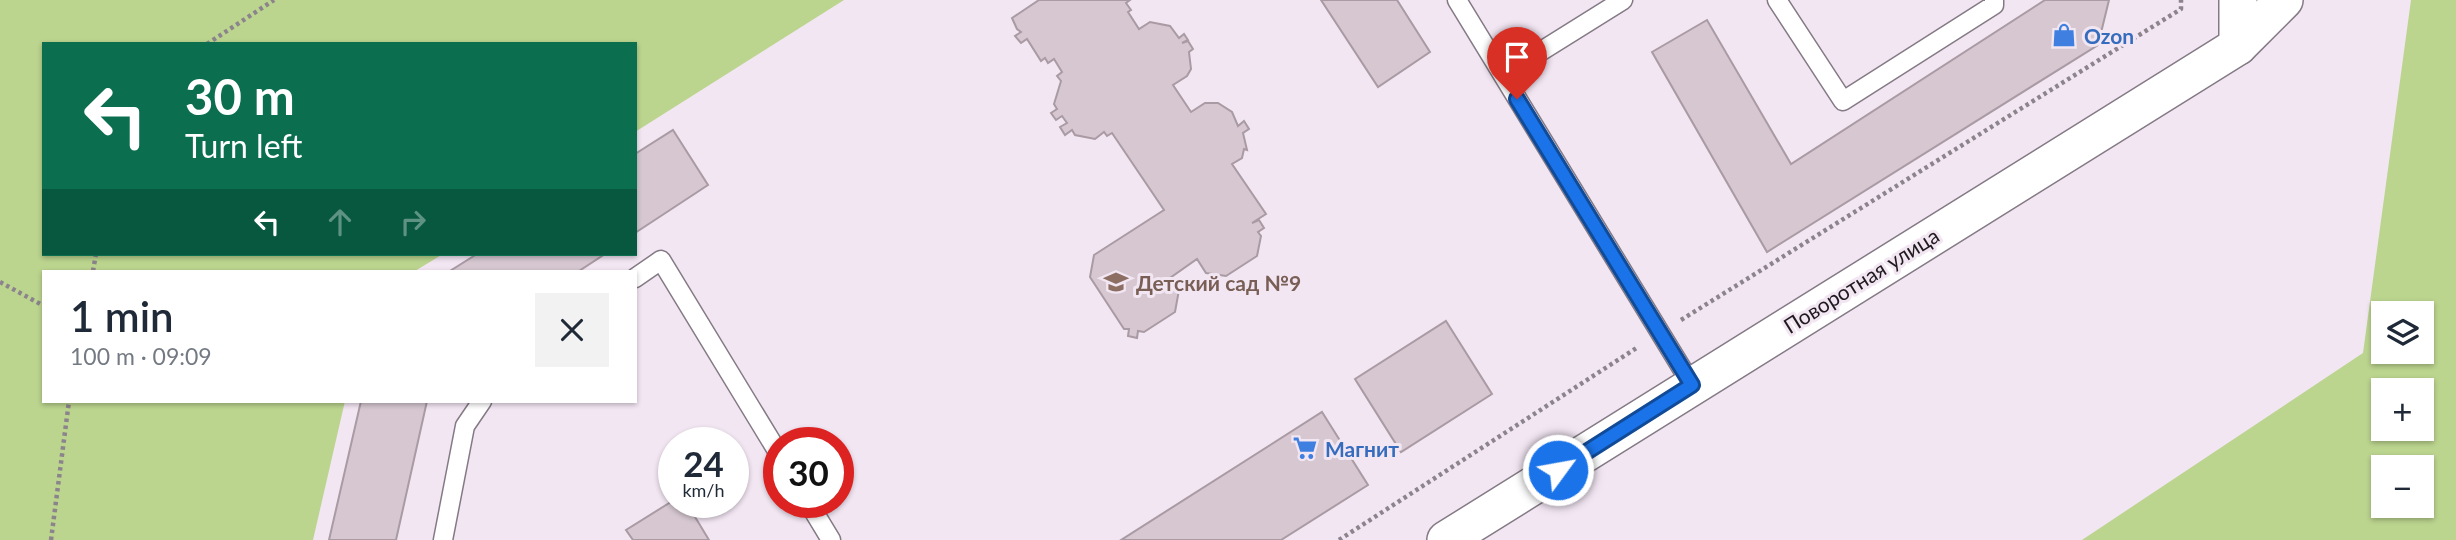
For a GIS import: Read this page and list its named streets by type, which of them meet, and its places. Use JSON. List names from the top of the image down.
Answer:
{
  "streets": {
    "street": ["Поворотная улица"]
  },
  "places": {
    "shop": ["Ozon"],
    "school or university": ["Детский сад №9"],
    "supermarket": ["Магнит"]
  },
  "page": {
    "turn": ["30 m", "Turn left"],
    "heading": ["1 min", "100 m · 09:09"],
    "map_buttons": ["+", "−"],
    "speed": "24 km/h",
    "limit": "30"
  }
}
